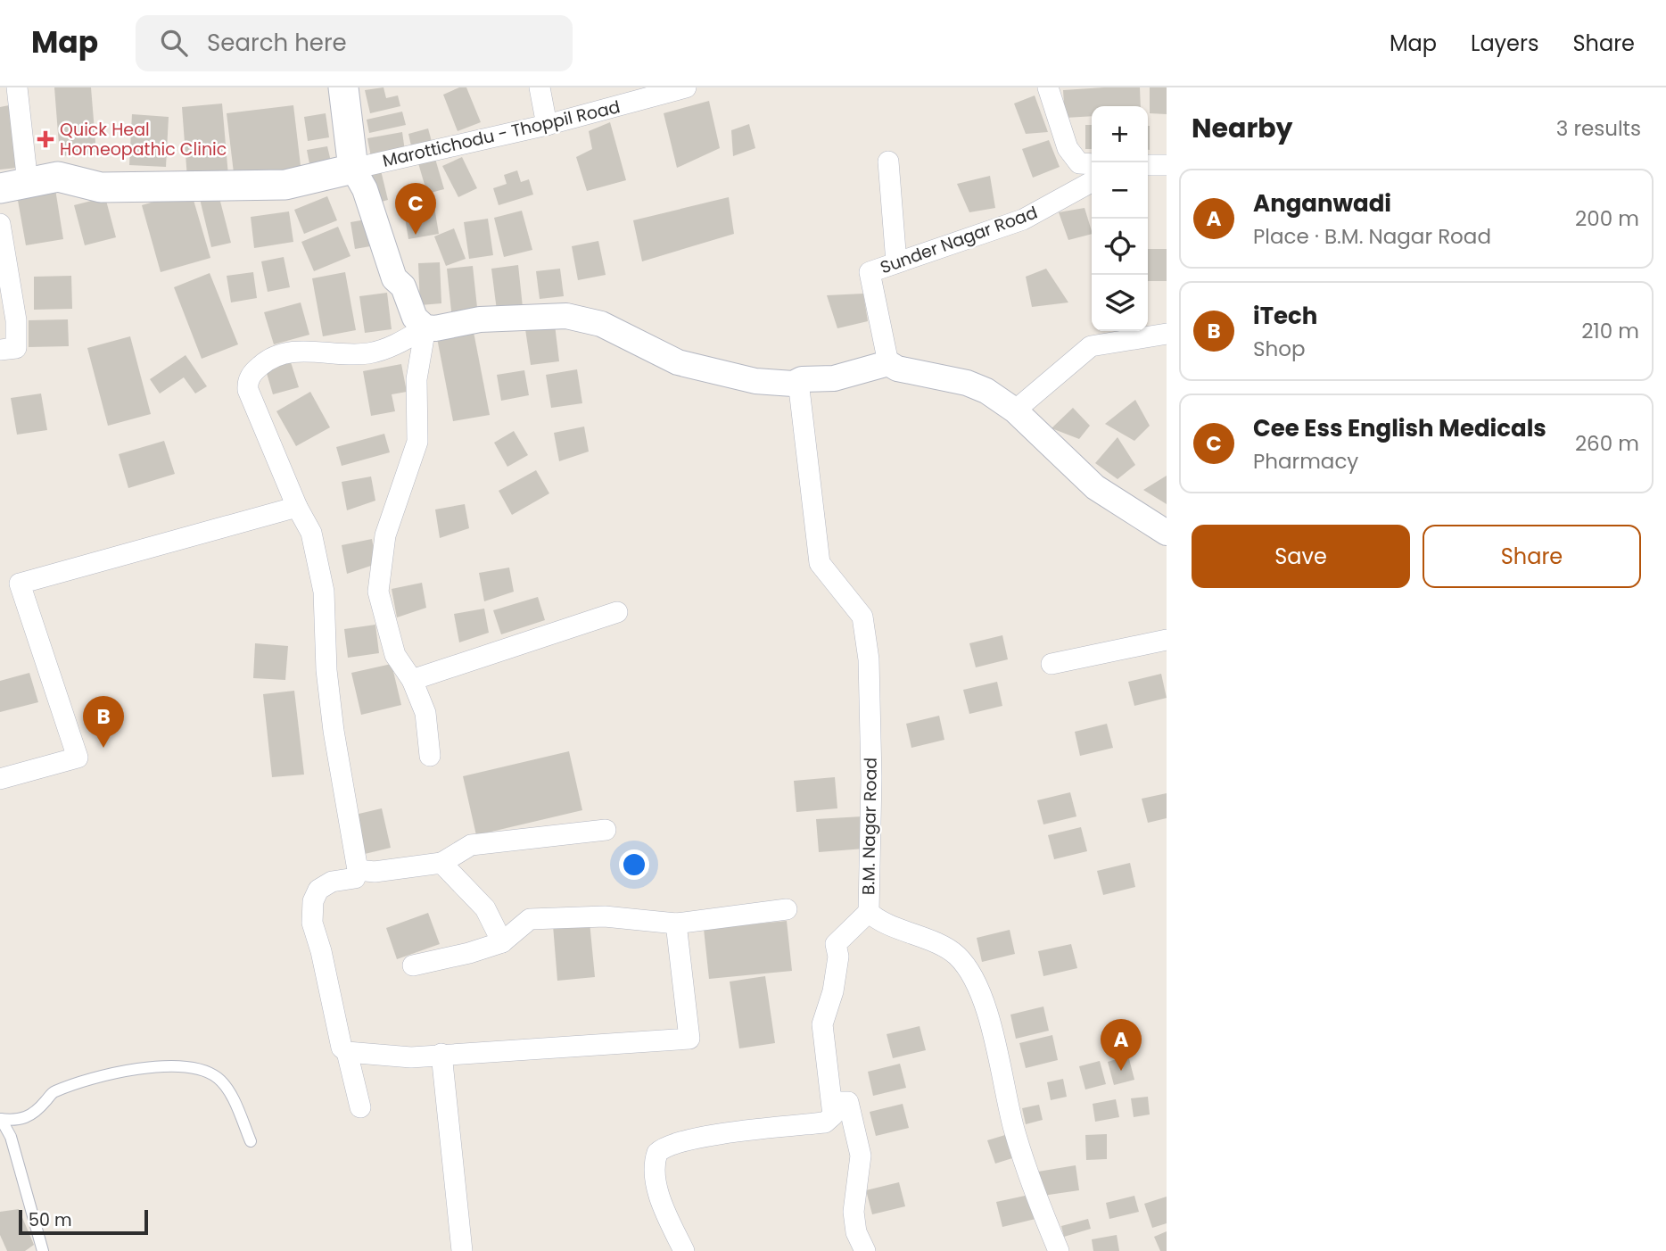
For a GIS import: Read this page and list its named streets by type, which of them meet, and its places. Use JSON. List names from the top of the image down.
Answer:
{
  "streets": {
    "main road": ["Marottichodu - Thoppil Road"],
    "street": ["Sunder Nagar Road", "B.M. Nagar Road"]
  },
  "places": {
    "health": ["Quick Heal Homeopathic Clinic"]
  },
  "scale_bar": "50 m",
  "page": {
    "header": "Map",
    "search": "Search here",
    "nav": ["Map", "Layers", "Share"],
    "heading": ["Nearby", "3 results"],
    "map_buttons": ["+", "−"],
    "list": [
      {
        "mark": "A",
        "name": "Anganwadi",
        "note": "Place · B.M. Nagar Road",
        "value": "200 m"
      },
      {
        "mark": "B",
        "name": "iTech",
        "note": "Shop",
        "value": "210 m"
      },
      {
        "mark": "C",
        "name": "Cee Ess English Medicals",
        "note": "Pharmacy",
        "value": "260 m"
      }
    ],
    "pins": ["C", "B", "A"],
    "buttons": ["Save", "Share"],
    "scale": "50 m"
  }
}
